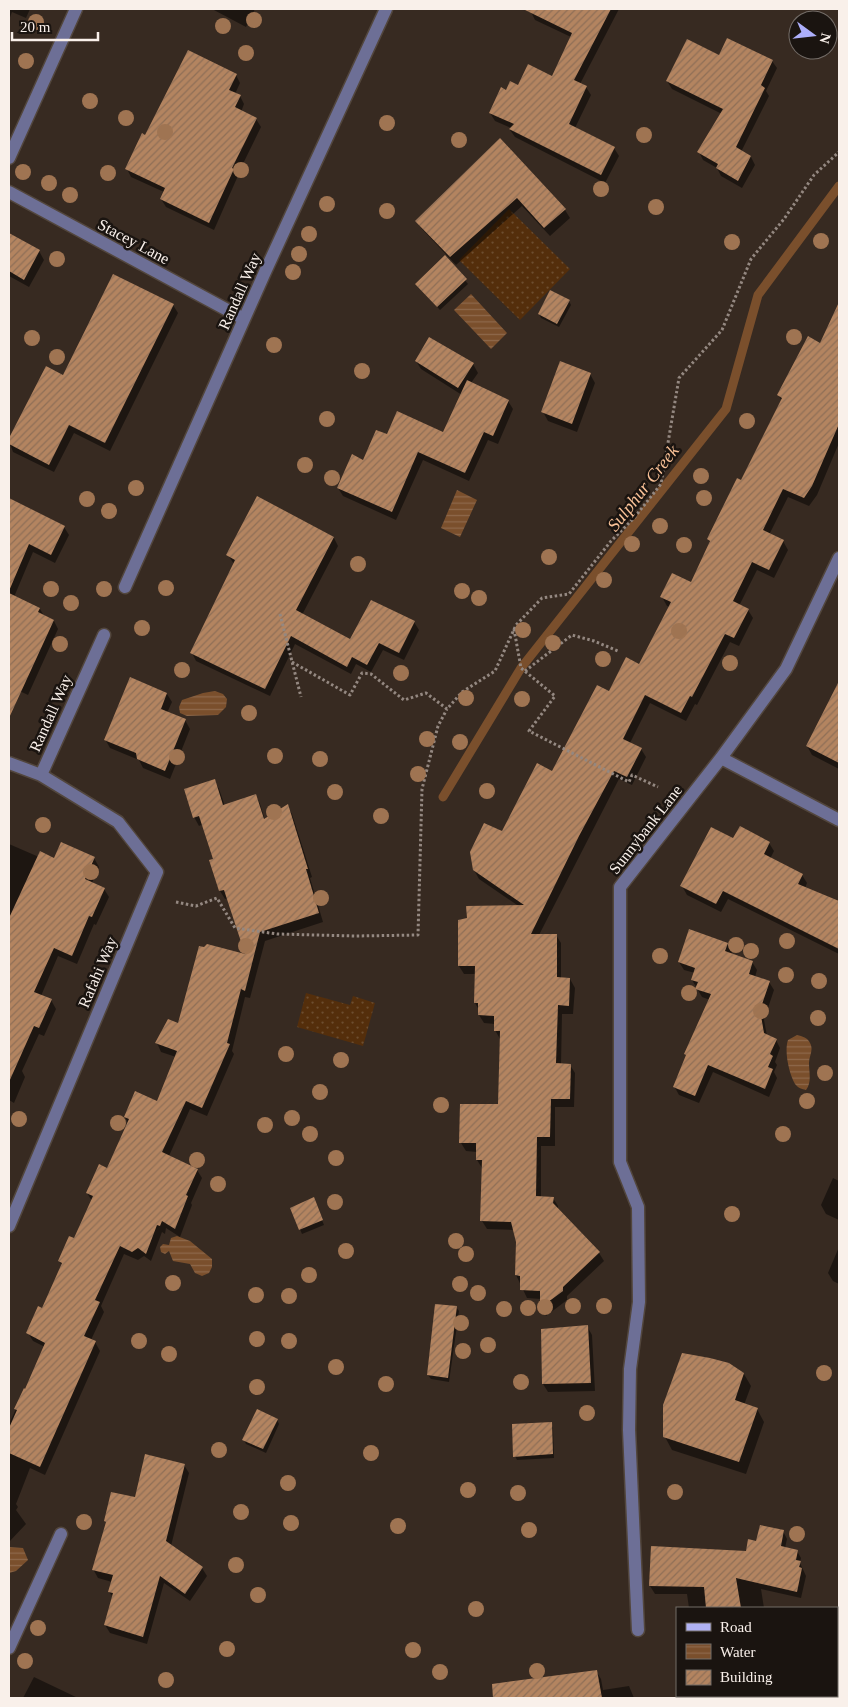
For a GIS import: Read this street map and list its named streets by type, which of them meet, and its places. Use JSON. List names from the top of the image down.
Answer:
{
  "streets": {
    "street": [
      "Stacey Lane",
      "Randall Way",
      "Sunnybank Lane",
      "Rafahi Way"
    ]
  },
  "crossings": [
    ["Stacey Lane", "Randall Way"],
    ["Randall Way", "Rafahi Way"]
  ],
  "water": ["Sulphur Creek"],
  "legend": ["Road", "Water", "Building"],
  "scale_bar": "20 m",
  "north": "right"
}
